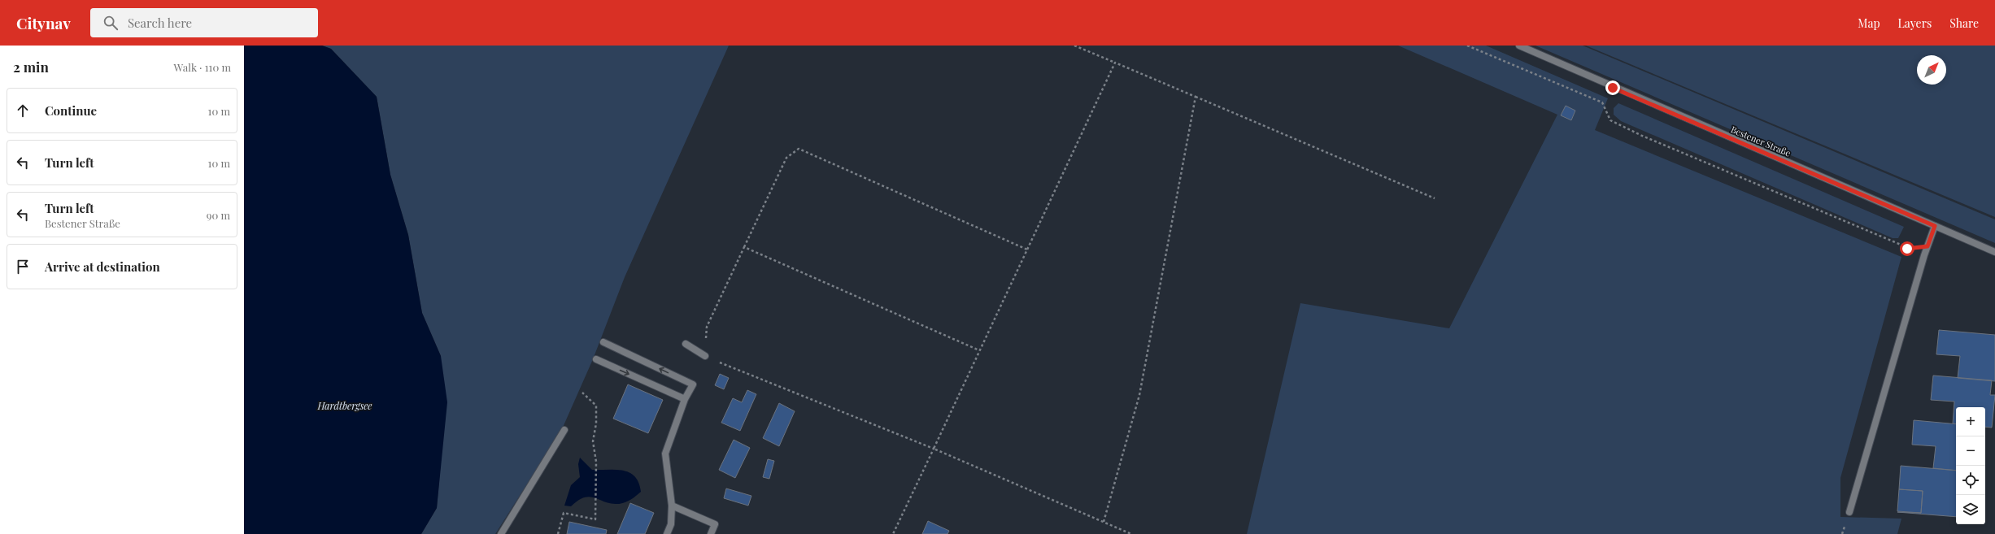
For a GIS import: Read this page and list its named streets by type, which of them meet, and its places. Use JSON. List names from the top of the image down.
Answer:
{
  "streets": {
    "street": ["Bestener Straße"]
  },
  "water": ["Hardtbergsee"],
  "north": "top right",
  "page": {
    "header": "Citynav",
    "search": "Search here",
    "nav": ["Map", "Layers", "Share"],
    "heading": ["2 min", "Walk · 110 m"],
    "list": [
      ["Continue", "10 m"],
      ["Turn left", "10 m"],
      ["Turn left", "Bestener Straße", "90 m"],
      "Arrive at destination"
    ],
    "map_buttons": ["+", "−"]
  }
}
